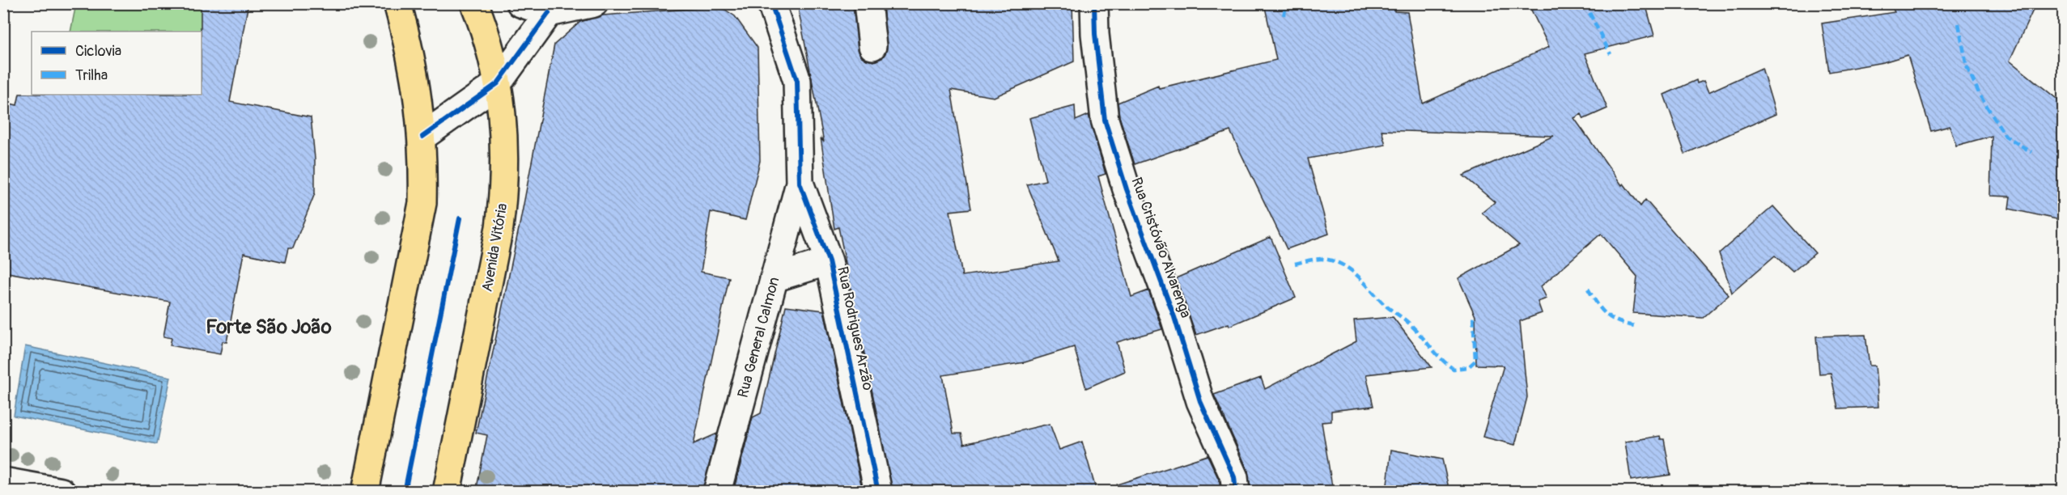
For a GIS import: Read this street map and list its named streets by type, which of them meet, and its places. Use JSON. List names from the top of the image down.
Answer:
{
  "streets": {
    "main road": ["Avenida Vitória"],
    "street": ["Rua Cristóvão Alvarenga", "Rua Rodrigues Arzão", "Rua General Calmon"]
  },
  "crossings": [
    ["Rua Rodrigues Arzão", "Rua General Calmon"]
  ],
  "districts": ["Forte São João"],
  "legend": ["Ciclovia", "Trilha"]
}
